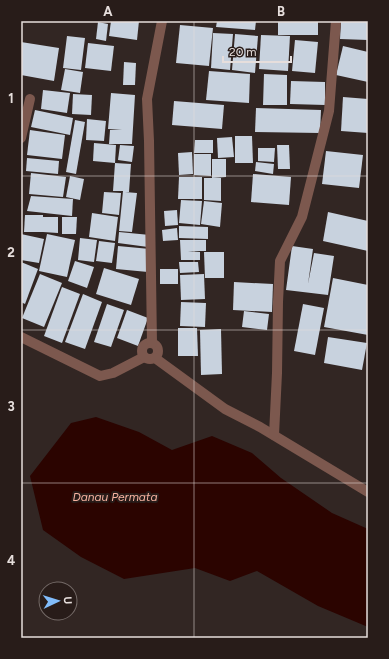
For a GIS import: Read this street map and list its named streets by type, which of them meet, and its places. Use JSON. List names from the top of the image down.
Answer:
{
  "water": ["Danau Permata"],
  "scale_bar": "20 m",
  "north": "right",
  "grid": {
    "columns": ["A", "B"],
    "rows": [
      "1",
      "2",
      "3",
      "4"
    ]
  }
}
